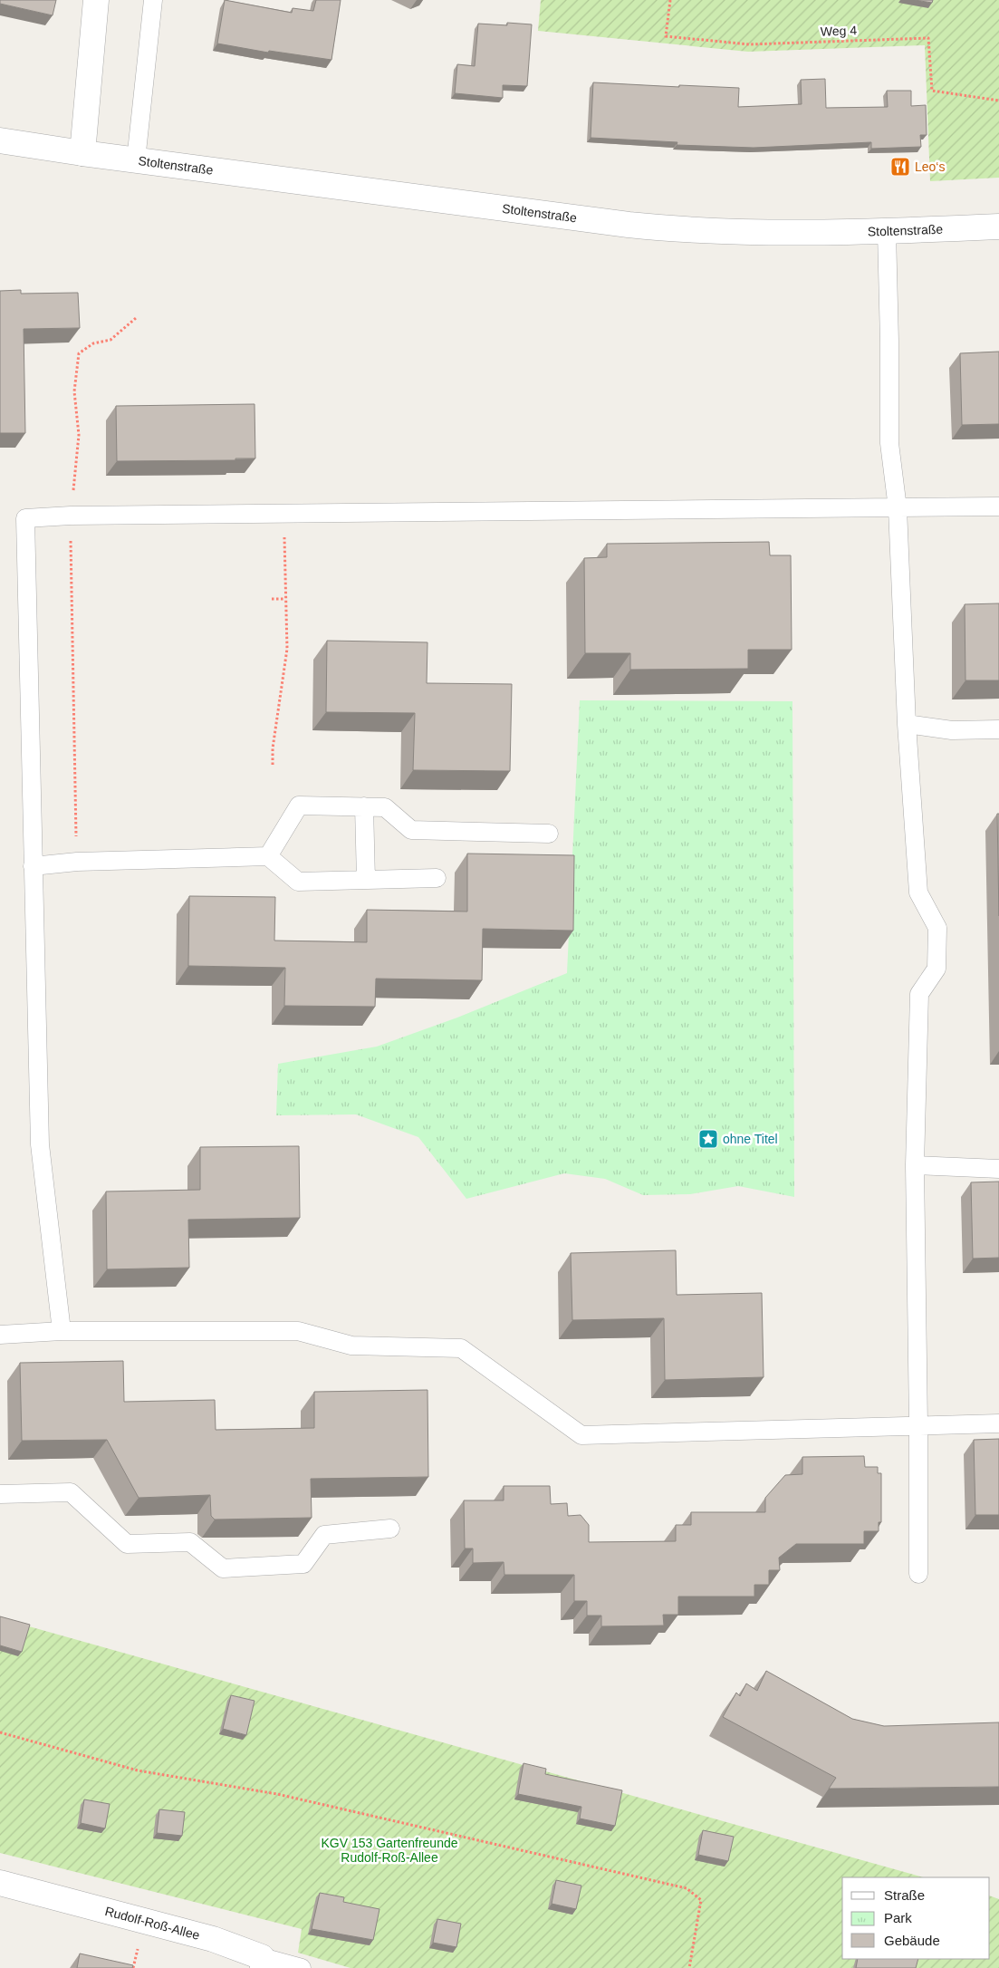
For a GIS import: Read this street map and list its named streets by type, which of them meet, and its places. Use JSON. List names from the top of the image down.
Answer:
{
  "streets": {
    "street": ["Stoltenstraße", "Rudolf-Roß-Allee"],
    "path": ["Weg 4"]
  },
  "parks": ["KGV 153 Gartenfreunde Rudolf-Roß-Allee"],
  "places": {
    "restaurant": ["Leo‘s"],
    "place": ["ohne Titel"]
  },
  "legend": ["Straße", "Park", "Gebäude"]
}
